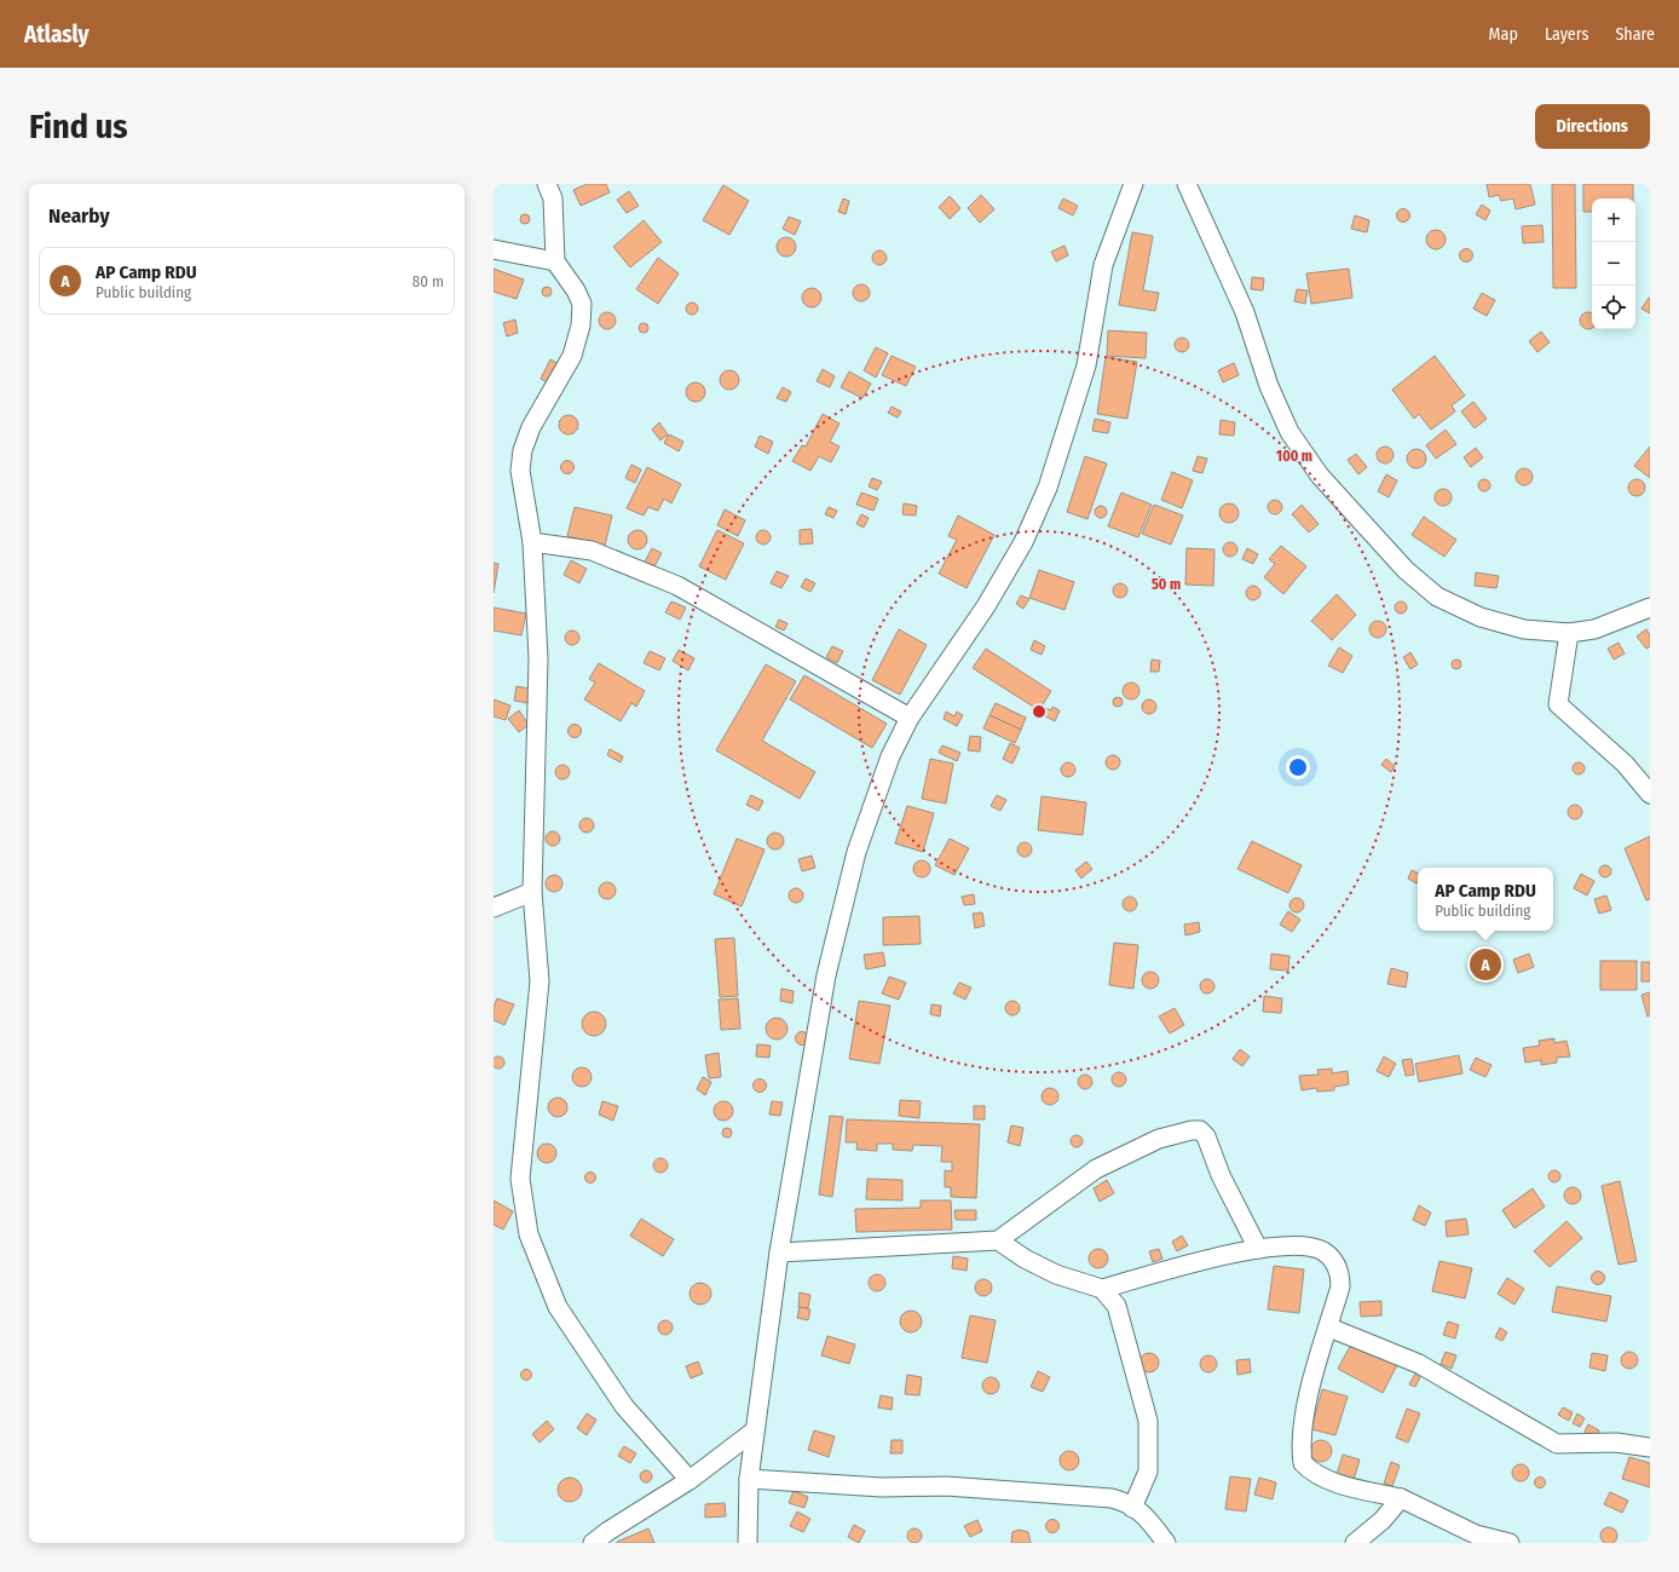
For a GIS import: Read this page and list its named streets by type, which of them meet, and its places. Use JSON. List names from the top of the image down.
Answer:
{
  "page": {
    "header": "Atlasly",
    "nav": ["Map", "Layers", "Share"],
    "buttons": "Directions",
    "title": "Find us",
    "heading": "Nearby",
    "map_buttons": ["+", "−"],
    "list": [
      {
        "mark": "A",
        "name": "AP Camp RDU",
        "note": "Public building",
        "value": "80 m"
      }
    ],
    "popup": ["AP Camp RDU", "Public building"],
    "pins": "A"
  },
  "rings": ["100 m", "50 m"]
}
